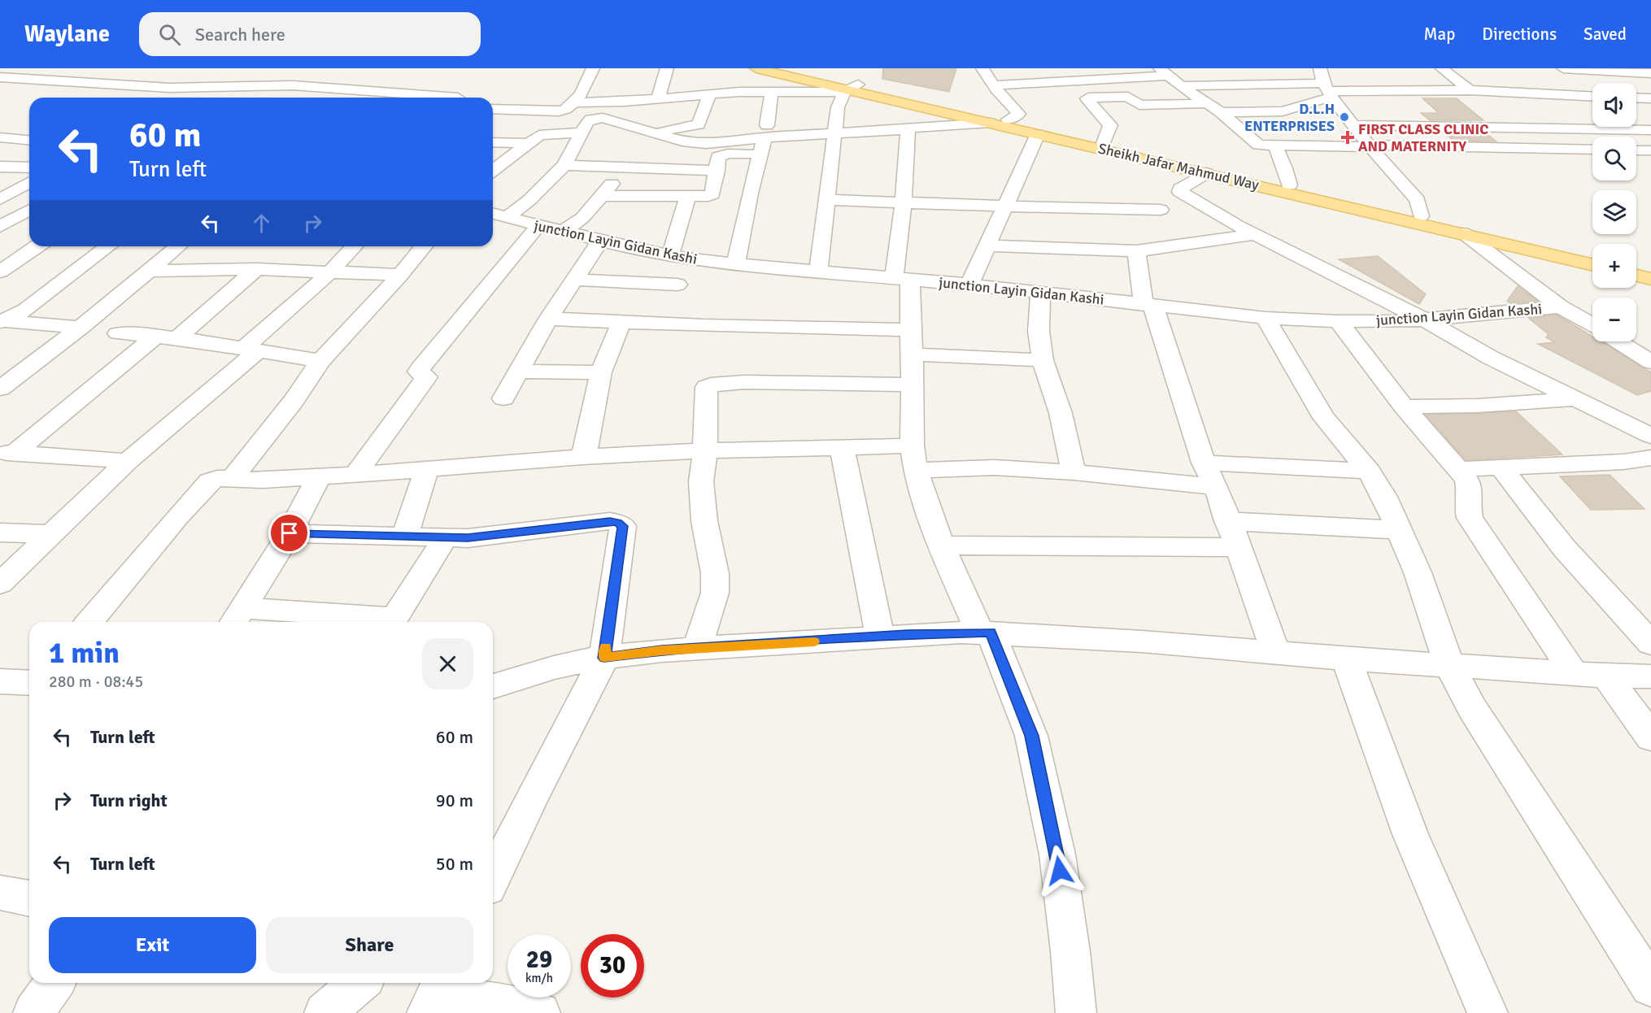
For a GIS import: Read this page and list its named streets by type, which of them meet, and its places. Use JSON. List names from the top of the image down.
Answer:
{
  "streets": {
    "main road": ["Sheikh Jafar Mahmud Way"],
    "street": ["junction Layin Gidan Kashi"]
  },
  "places": {
    "other": ["D.L.H ENTERPRISES"],
    "health": ["FIRST CLASS CLINIC AND MATERNITY"]
  },
  "page": {
    "header": "Waylane",
    "search": "Search here",
    "nav": ["Map", "Directions", "Saved"],
    "map_buttons": ["+", "−"],
    "turn": ["60 m", "Turn left"],
    "heading": ["1 min", "280 m · 08:45"],
    "list": [
      {
        "name": "Turn left",
        "value": "60 m"
      },
      {
        "name": "Turn right",
        "value": "90 m"
      },
      {
        "name": "Turn left",
        "value": "50 m"
      }
    ],
    "buttons": ["Exit", "Share"],
    "speed": "29 km/h",
    "limit": "30"
  }
}
